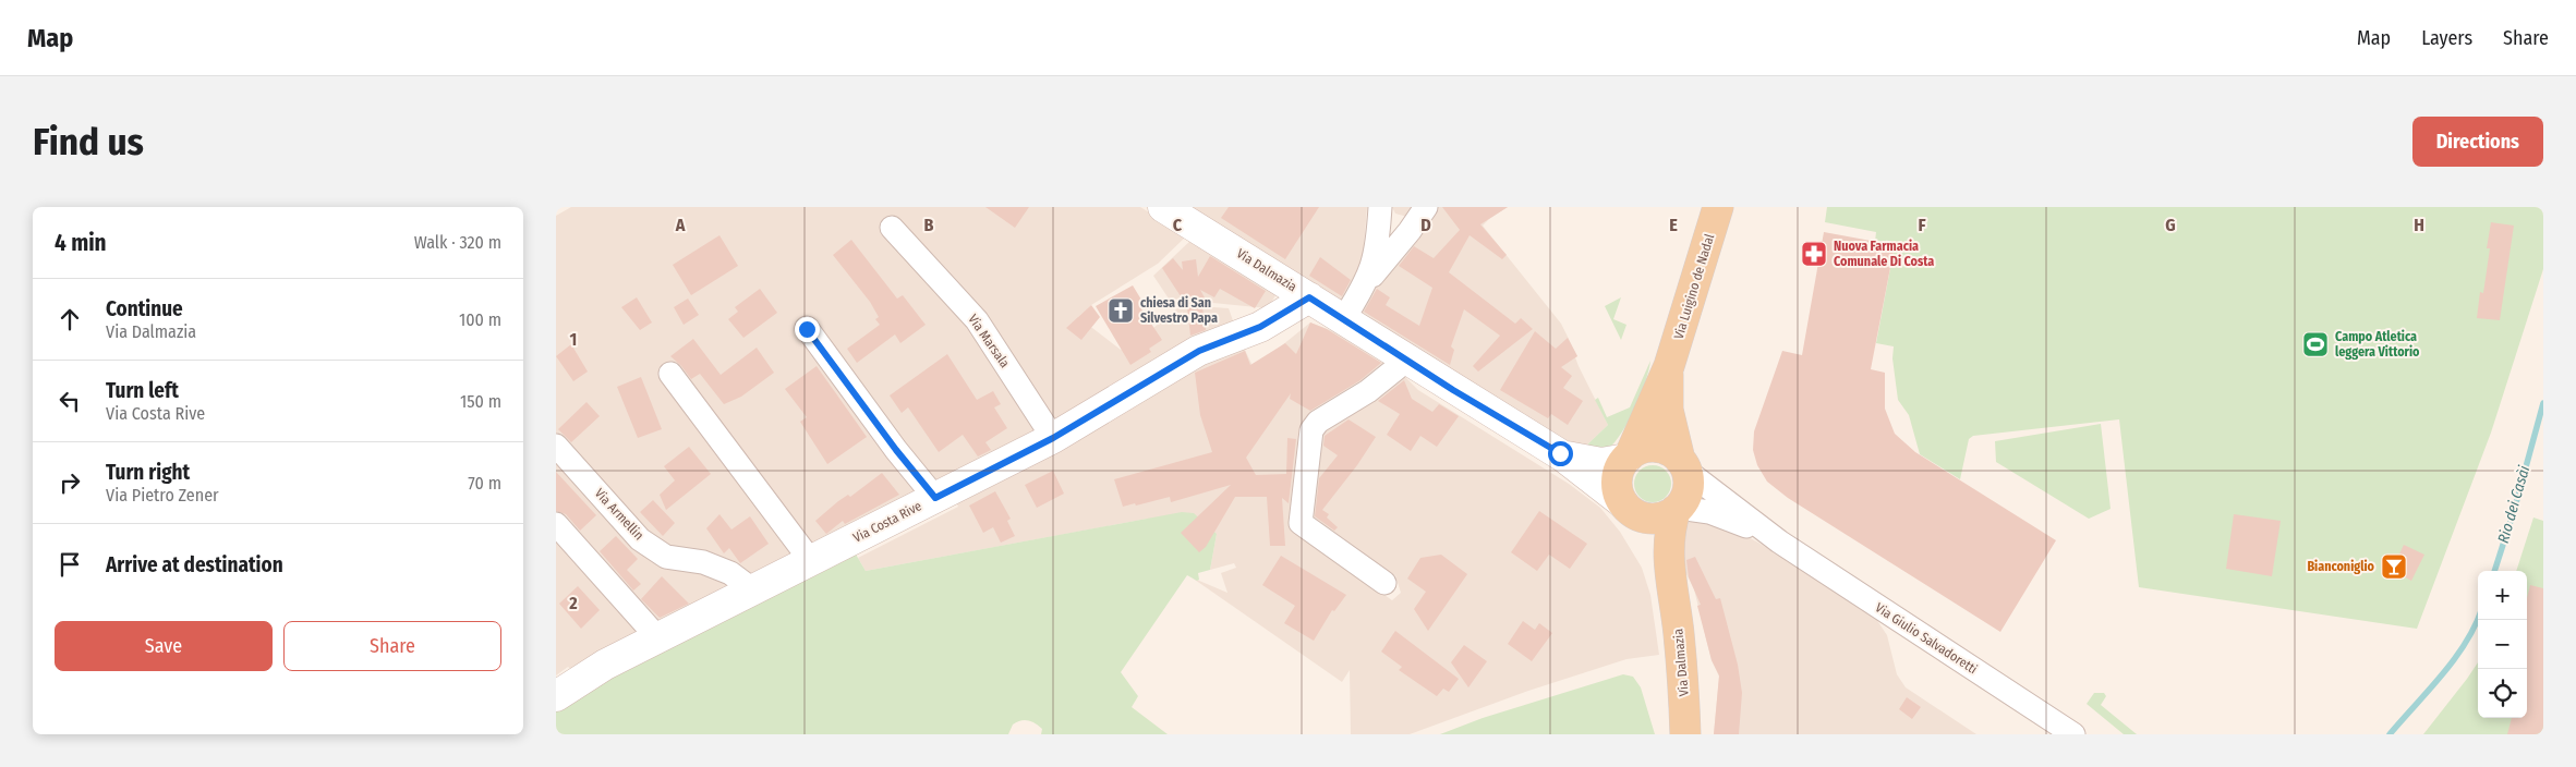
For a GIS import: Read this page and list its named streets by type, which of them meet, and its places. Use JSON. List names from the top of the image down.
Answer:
{
  "streets": {
    "main road": ["Via Dalmazia", "Via Luigino de Nadal"],
    "street": [
      "Via Marsala",
      "Via Armellin",
      "Via Costa Rive",
      "Via Giulio Salvadoretti"
    ]
  },
  "crossings": [
    ["Via Dalmazia", "Via Luigino de Nadal"],
    ["Via Dalmazia", "Via Costa Rive"],
    ["Via Dalmazia", "Via Giulio Salvadoretti"],
    ["Via Luigino de Nadal", "Via Giulio Salvadoretti"],
    ["Via Marsala", "Via Costa Rive"],
    ["Via Armellin", "Via Costa Rive"]
  ],
  "water": ["Rio dei Casài"],
  "places": {
    "pharmacy": ["Nuova Farmacia Comunale Di Costa"],
    "church": ["chiesa di San Silvestro Papa"],
    "sports": ["Campo Atletica leggera Vittorio"],
    "bar": ["Bianconiglio"]
  },
  "page": {
    "header": "Map",
    "nav": ["Map", "Layers", "Share"],
    "buttons": [
      "Directions",
      ["Save", "Share"]
    ],
    "title": "Find us",
    "heading": ["4 min", "Walk · 320 m"],
    "list": [
      ["Continue", "Via Dalmazia", "100 m"],
      ["Turn left", "Via Costa Rive", "150 m"],
      ["Turn right", "Via Pietro Zener", "70 m"],
      "Arrive at destination"
    ],
    "map_buttons": ["+", "−"]
  },
  "grid": {
    "columns": [
      "A",
      "B",
      "C",
      "D",
      "E",
      "F",
      "G",
      "H"
    ],
    "rows": ["1", "2"]
  }
}
